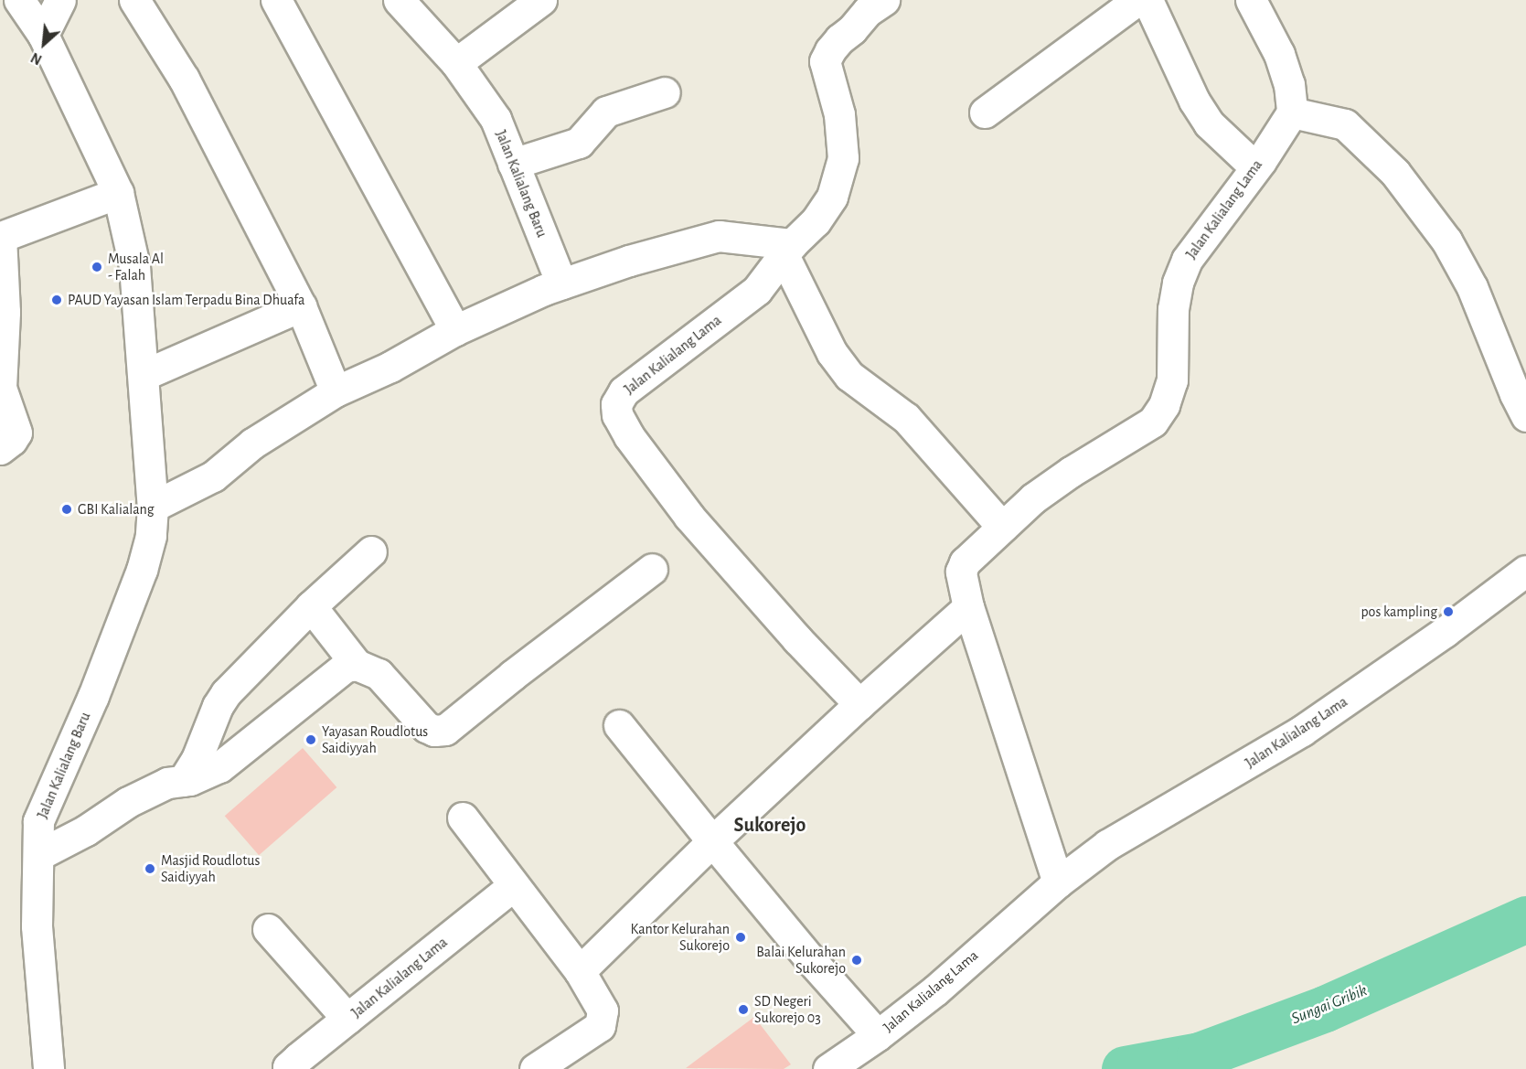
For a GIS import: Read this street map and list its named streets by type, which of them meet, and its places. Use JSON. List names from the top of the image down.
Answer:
{
  "streets": {
    "street": ["Jalan Kalialang Baru", "Jalan Kalialang Lama"]
  },
  "districts": ["Sukorejo"],
  "water": ["Sungai Gribik"],
  "places": [
    "Musala Al - Falah",
    "PAUD Yayasan Islam Terpadu Bina Dhuafa",
    "GBI Kalialang",
    "pos kampling",
    "Yayasan Roudlotus Saidiyyah",
    "Masjid Roudlotus Saidiyyah",
    "Kantor Kelurahan Sukorejo",
    "Balai Kelurahan Sukorejo",
    "SD Negeri Sukorejo 03"
  ],
  "north": "bottom left"
}
